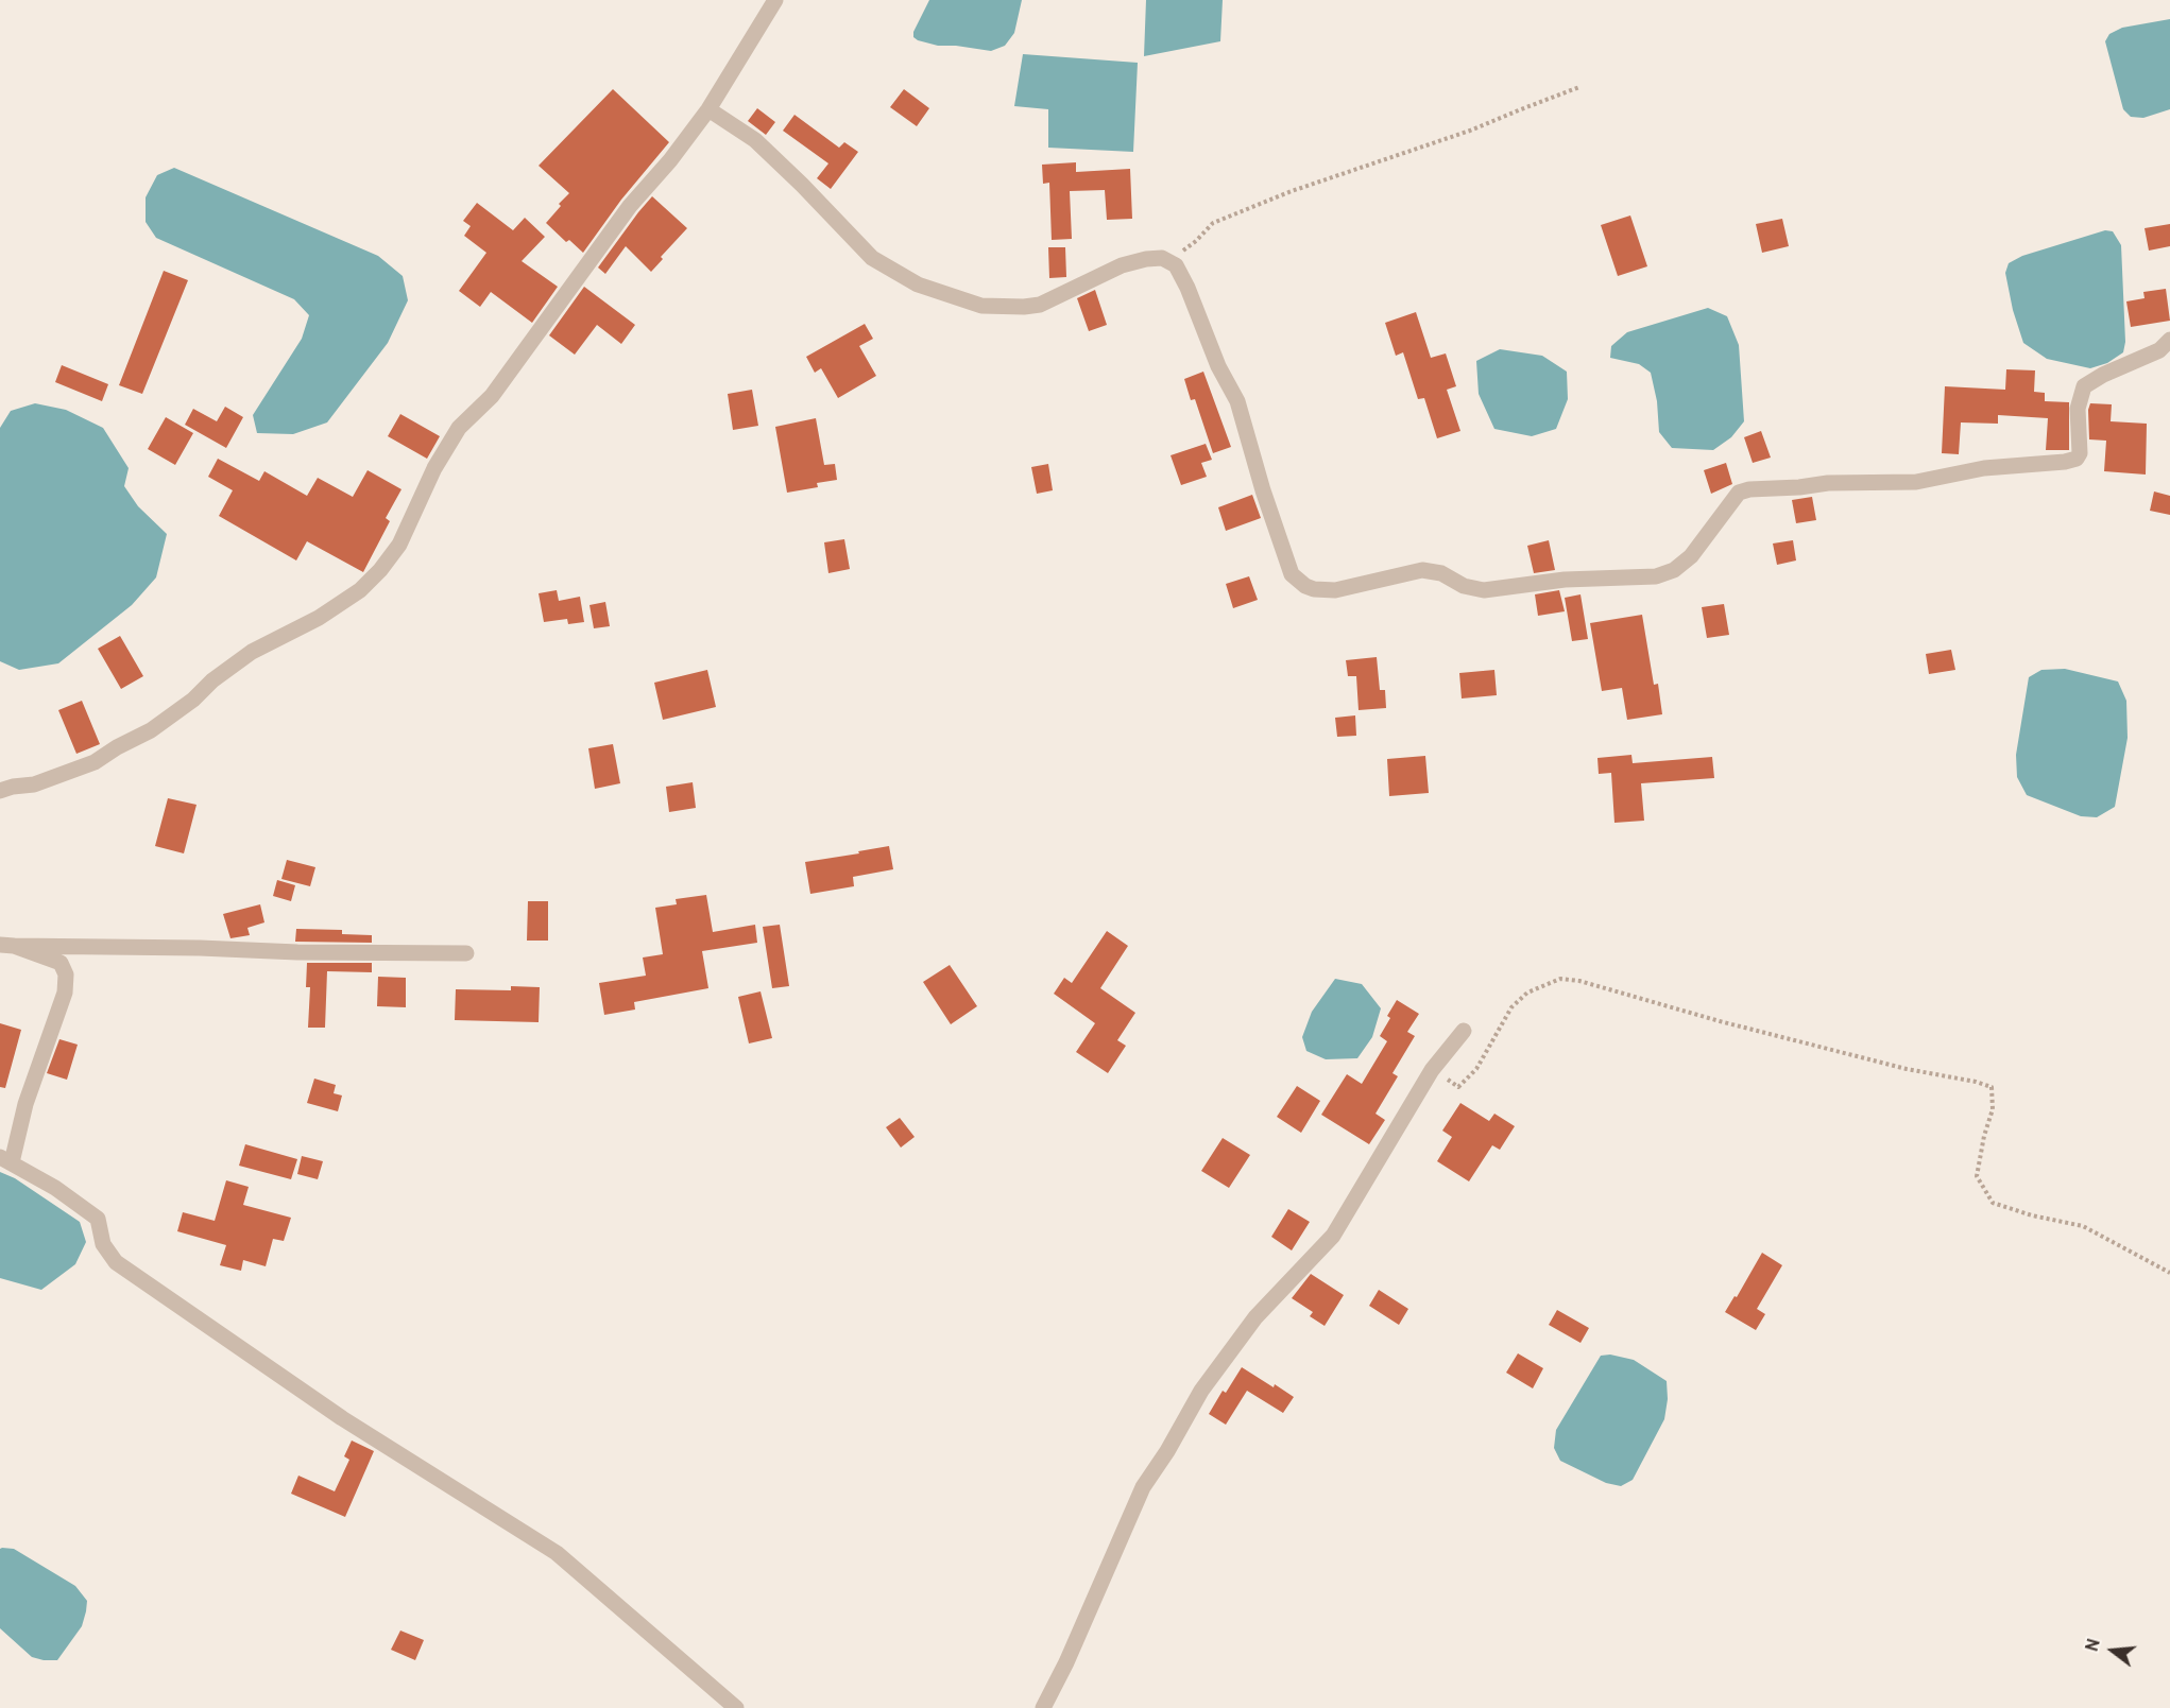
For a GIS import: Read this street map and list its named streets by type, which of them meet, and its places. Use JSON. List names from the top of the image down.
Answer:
{
  "north": "left"
}
